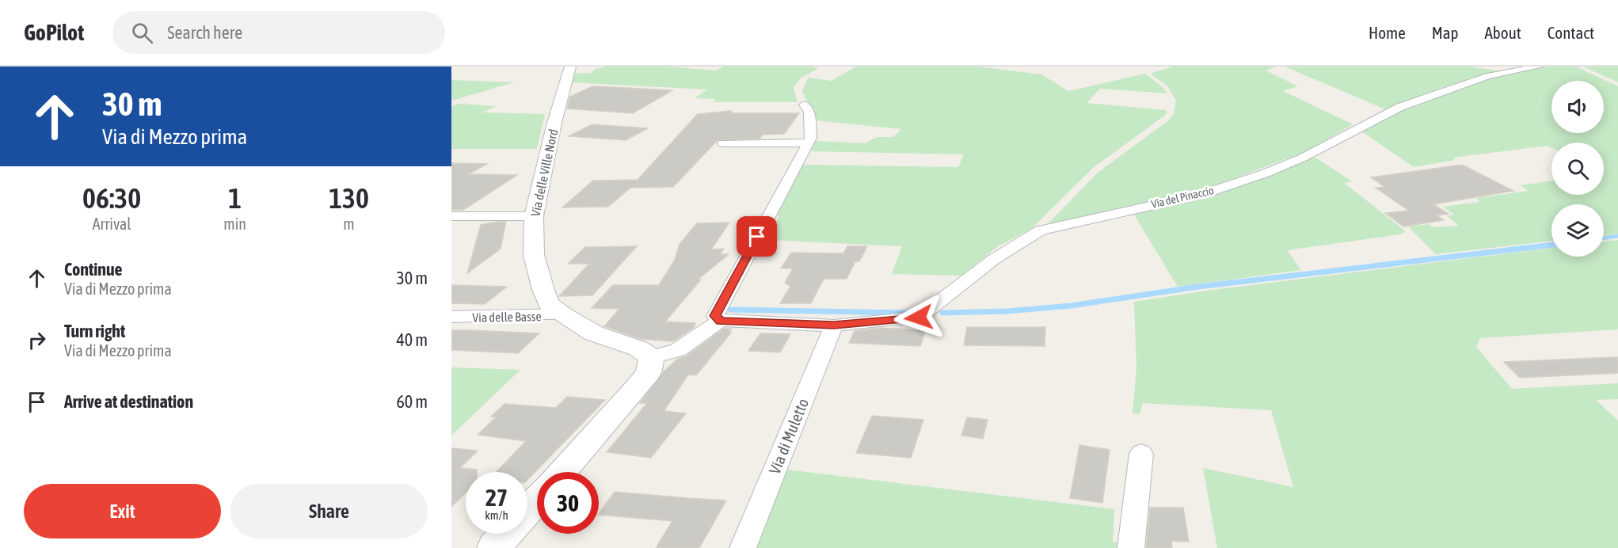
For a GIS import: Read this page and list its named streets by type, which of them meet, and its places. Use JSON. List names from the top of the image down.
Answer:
{
  "streets": {
    "street": [
      "Via delle Ville Nord",
      "Via del Pinaccio",
      "Via delle Basse",
      "Via di Muletto"
    ]
  },
  "crossings": [
    ["Via delle Ville Nord", "Via delle Basse"],
    ["Via del Pinaccio", "Via di Muletto"]
  ],
  "page": {
    "header": "GoPilot",
    "search": "Search here",
    "nav": [
      "Home",
      "Map",
      "About",
      "Contact"
    ],
    "turn": ["30 m", "Via di Mezzo prima"],
    "eta": [
      "06:30",
      "Arrival",
      "1",
      "min",
      "130",
      "m"
    ],
    "list": [
      {
        "name": "Continue",
        "note": "Via di Mezzo prima",
        "value": "30 m"
      },
      {
        "name": "Turn right",
        "note": "Via di Mezzo prima",
        "value": "40 m"
      },
      {
        "name": "Arrive at destination",
        "value": "60 m"
      }
    ],
    "speed": "27 km/h",
    "limit": "30",
    "buttons": ["Exit", "Share"]
  }
}
